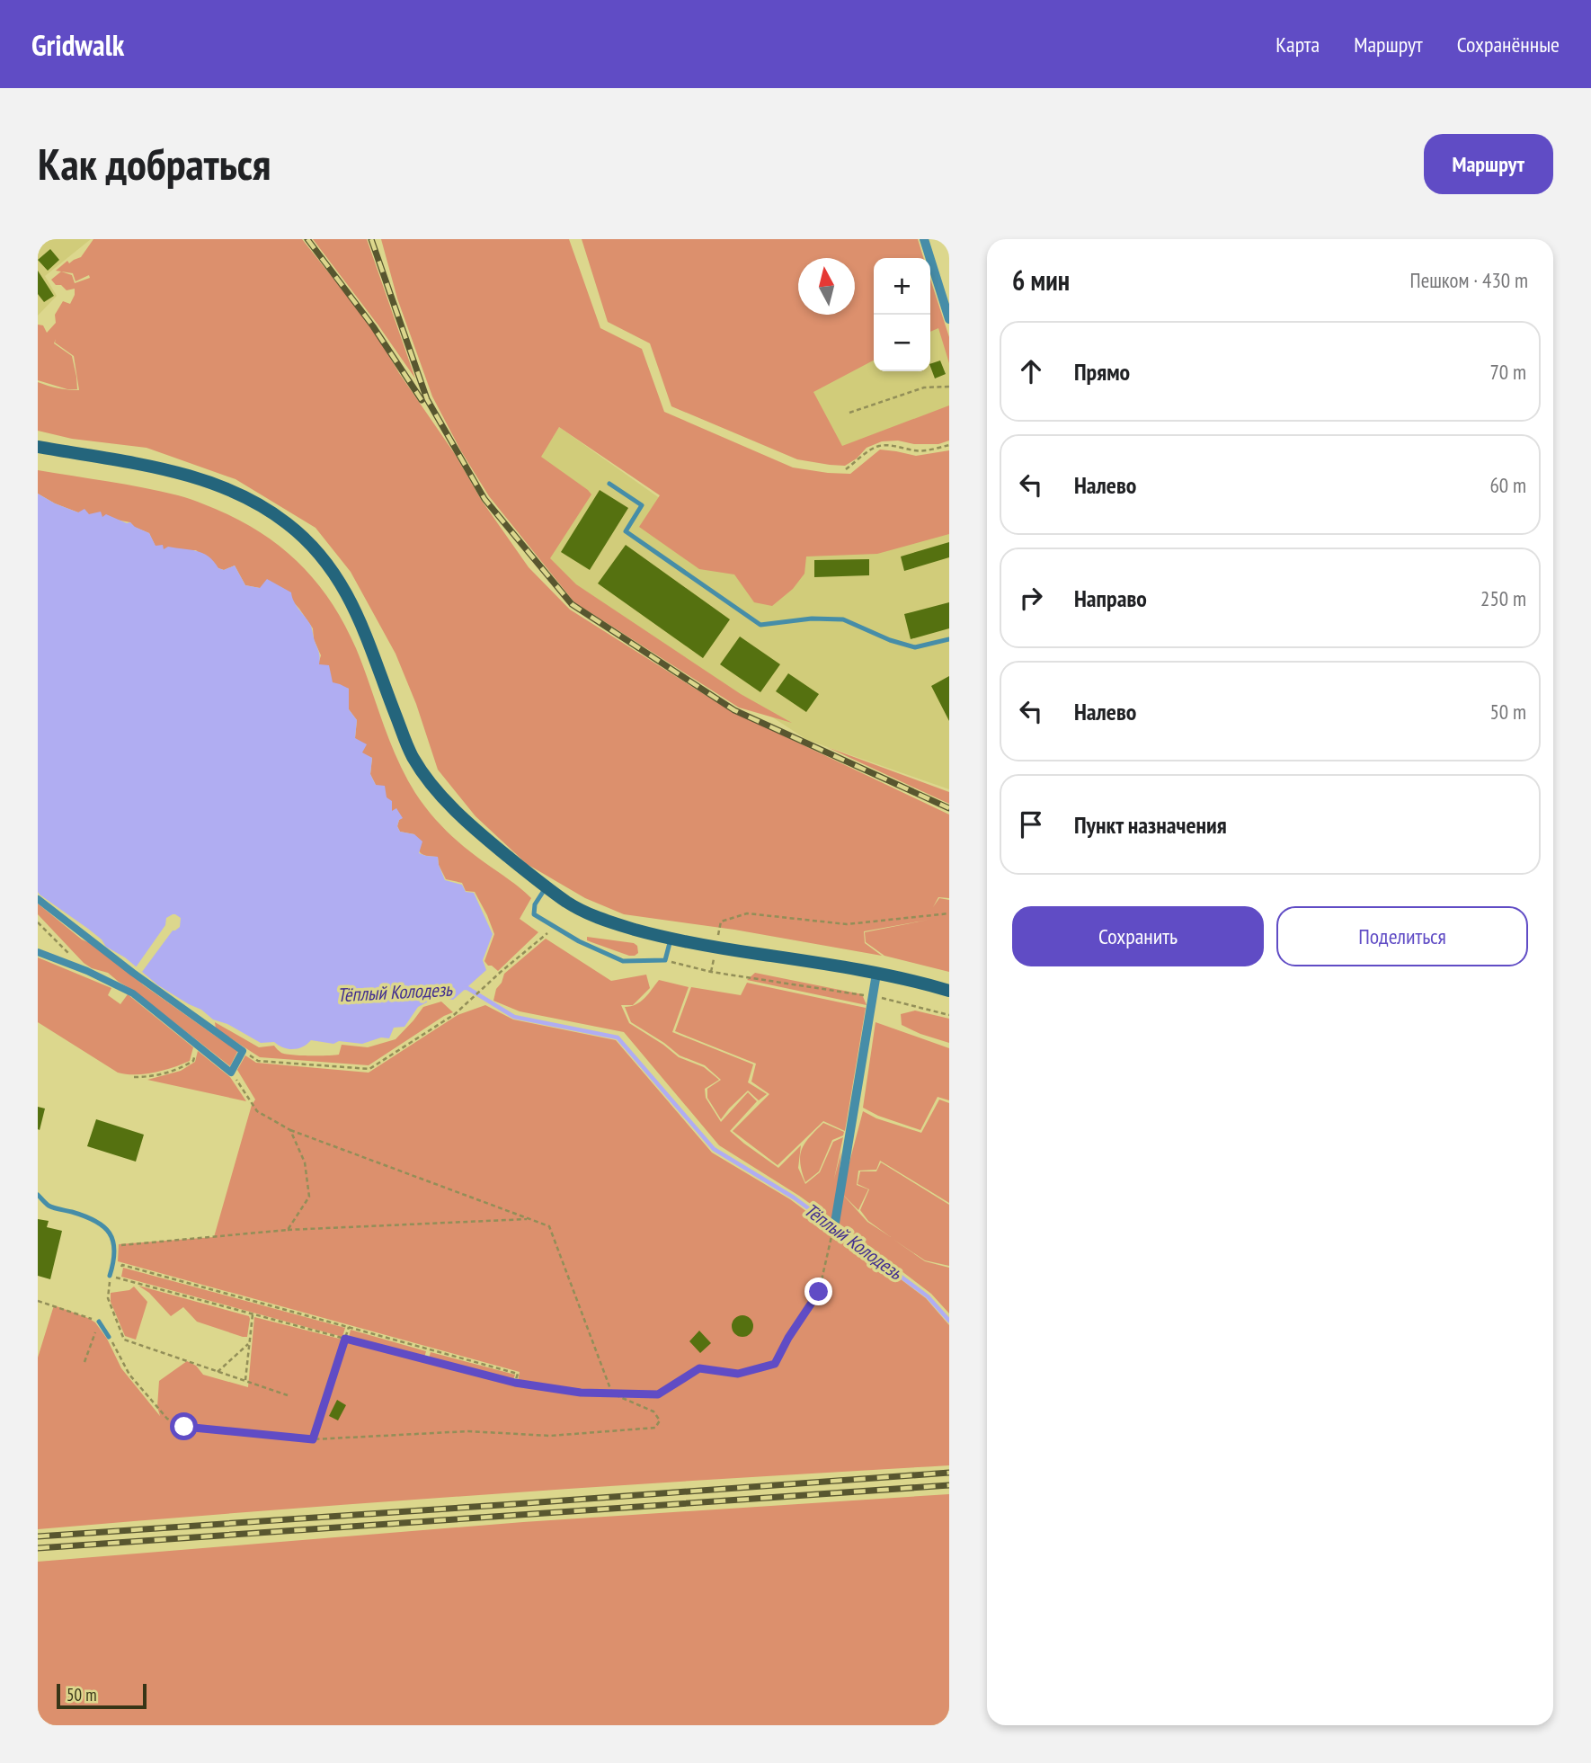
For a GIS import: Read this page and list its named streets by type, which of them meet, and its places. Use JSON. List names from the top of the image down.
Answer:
{
  "water": ["Тёплый Колодезь"],
  "scale_bar": "50 m",
  "north": "top",
  "page": {
    "header": "Gridwalk",
    "nav": ["Карта", "Маршрут", "Сохранённые"],
    "buttons": [
      "Маршрут",
      ["Сохранить", "Поделиться"]
    ],
    "title": "Как добраться",
    "heading": ["6 мин", "Пешком · 430 m"],
    "map_buttons": ["+", "−"],
    "list": [
      ["Прямо", "70 m"],
      ["Налево", "60 m"],
      ["Направо", "250 m"],
      ["Налево", "50 m"],
      "Пункт назначения"
    ],
    "scale": "50 m"
  }
}
